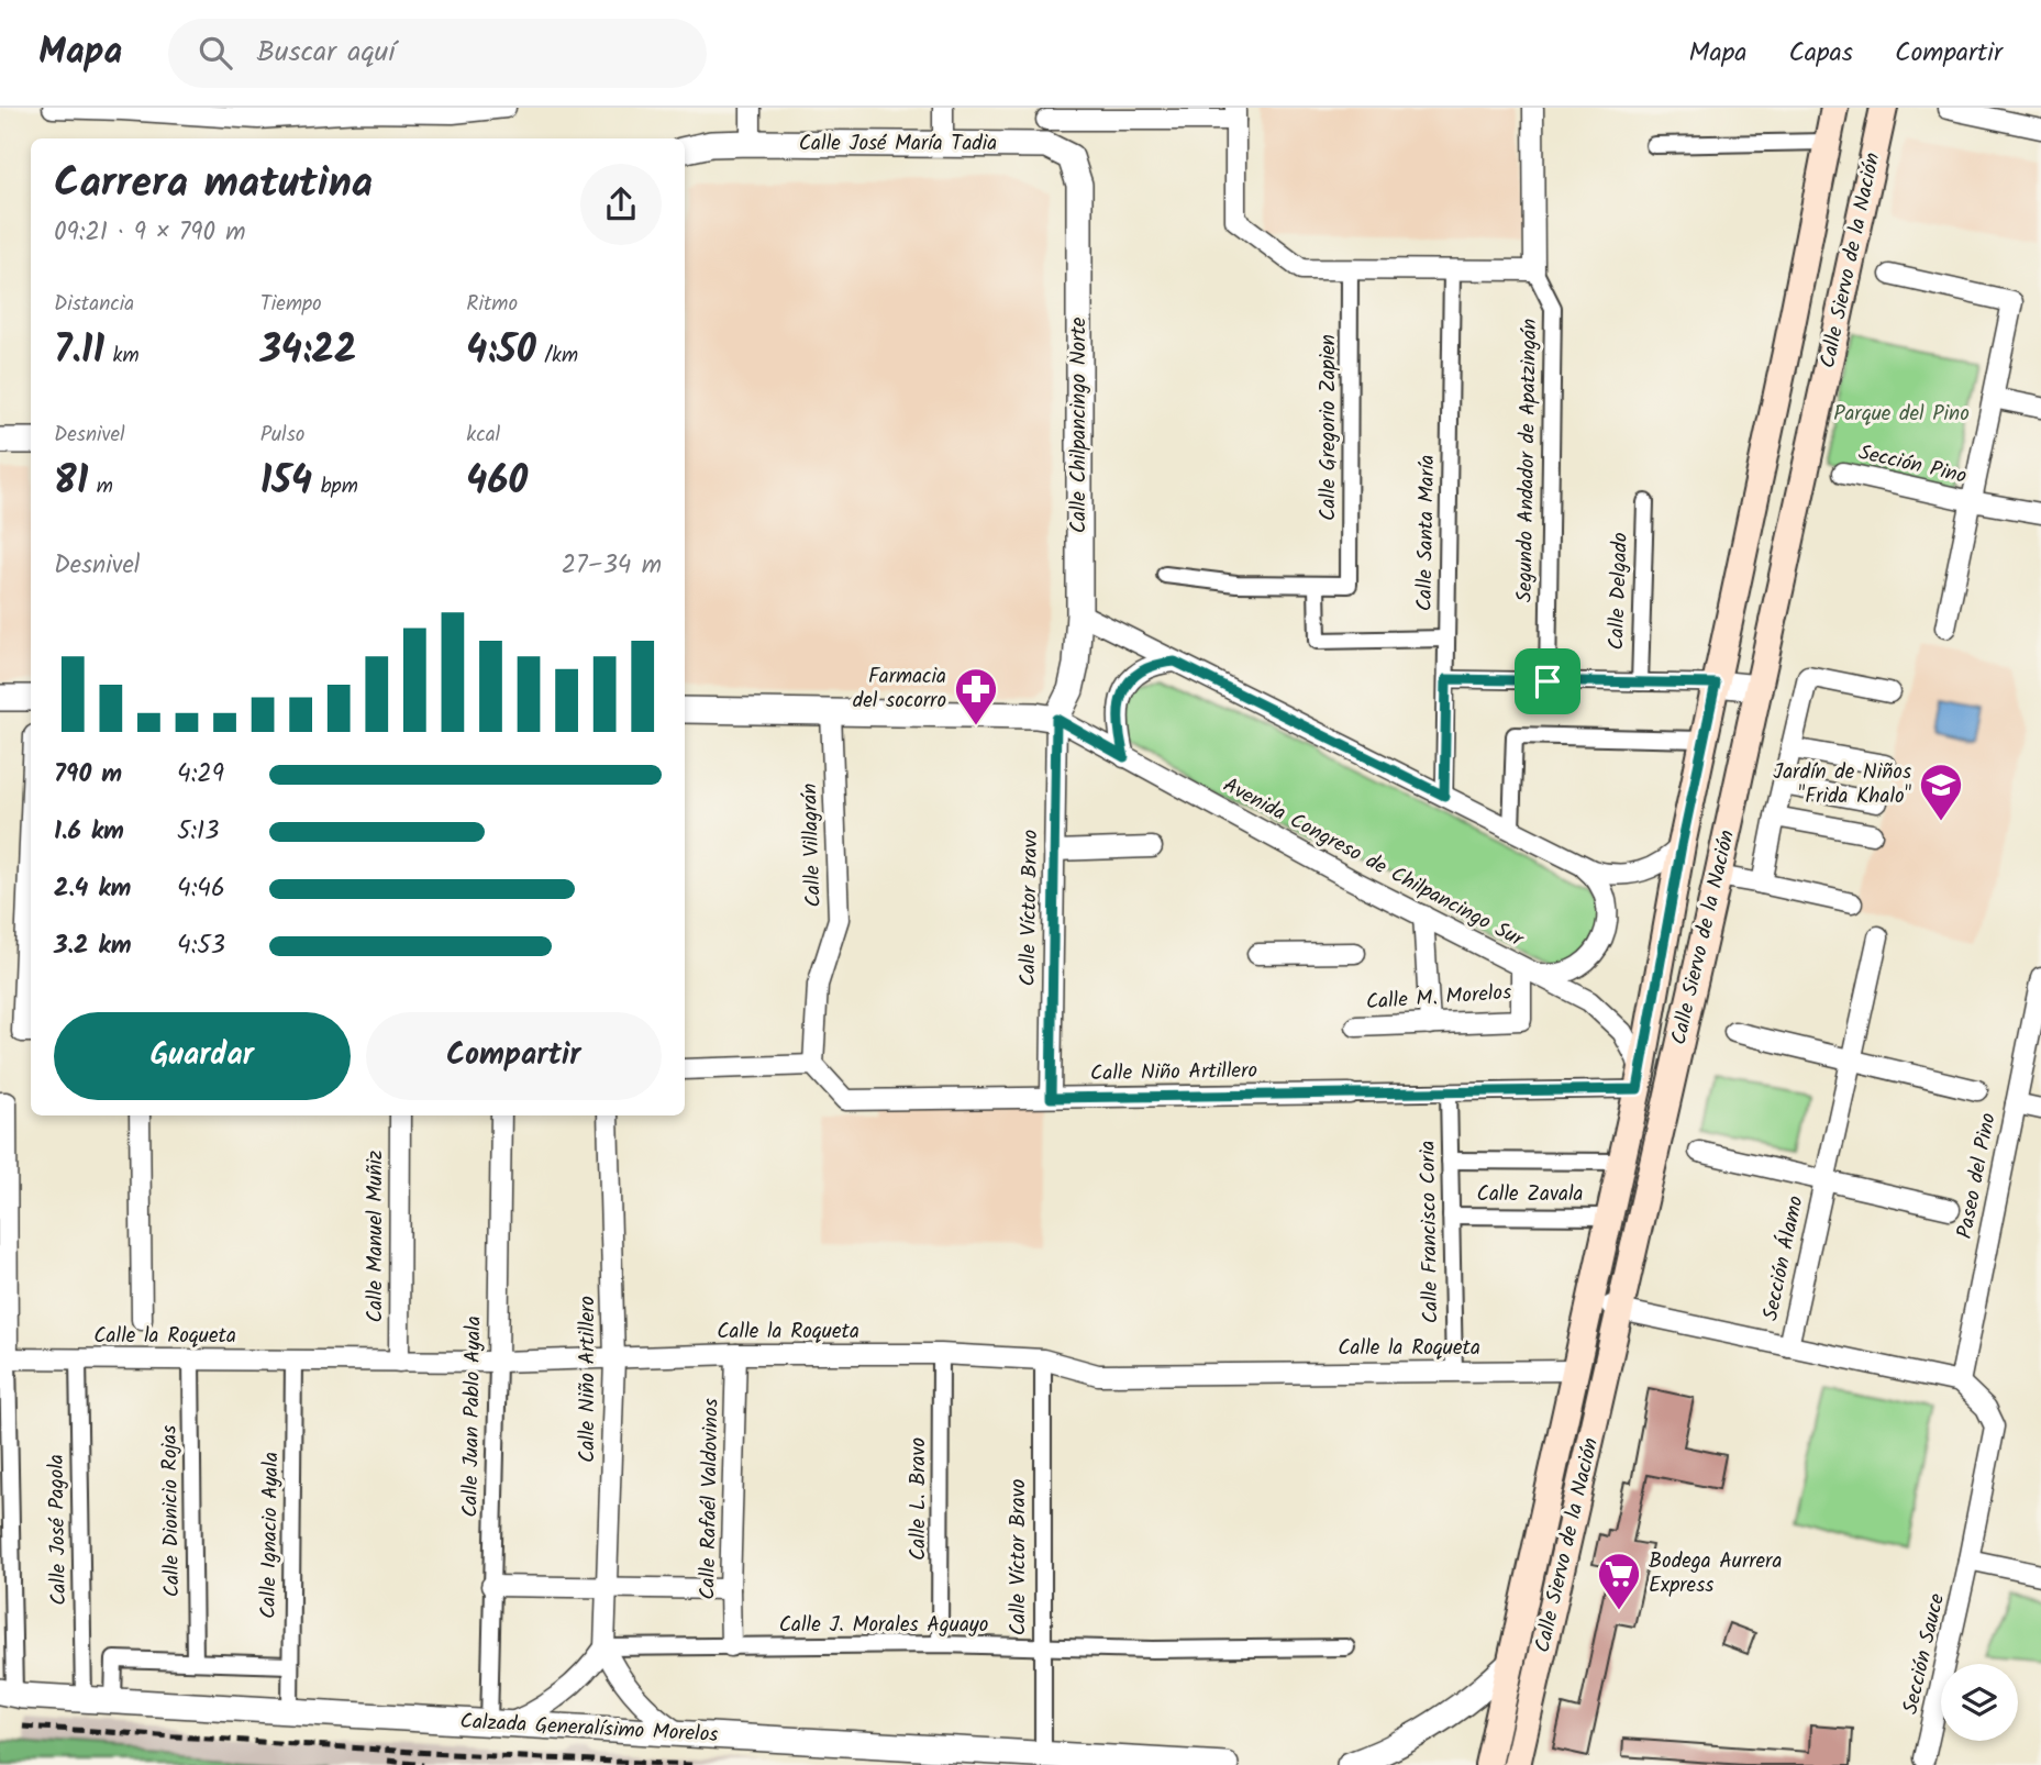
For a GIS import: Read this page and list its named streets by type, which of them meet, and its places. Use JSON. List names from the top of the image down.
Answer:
{
  "streets": {
    "main road": ["Calle Siervo de la Nación"],
    "street": [
      "Calle José María Tadia",
      "Calle Chilpancingo Norte",
      "Calle Gregorio Zapien",
      "Segundo Andador de Apatzingán",
      "Sección Pino",
      "Calle Santa María",
      "Calle Delgado",
      "Calle Villagrán",
      "Avenida Congreso de Chilpancingo Sur",
      "Calle Víctor Bravo",
      "Calle M. Morelos",
      "Calle Niño Artillero",
      "Paseo del Pino",
      "Calle Zavala",
      "Calle Francisco Coria",
      "Calle Manuel Muñiz",
      "Sección Álamo",
      "Calle la Roqueta",
      "Calle Juan Pablo Ayala",
      "Calle Rafaél Valdovinos",
      "Calle L. Bravo",
      "Calle Dionicio Rojas",
      "Calle José Pagola",
      "Calle Ignacio Ayala",
      "Calle J. Morales Aguayo",
      "Sección Sauce",
      "Calzada Generalísimo Morelos"
    ]
  },
  "crossings": [
    ["Calle José María Tadia", "Calle Chilpancingo Norte"],
    ["Calle Siervo de la Nación", "Avenida Congreso de Chilpancingo Sur"],
    ["Calle Siervo de la Nación", "Calle Niño Artillero"],
    ["Calle Siervo de la Nación", "Calle Zavala"],
    ["Calle Siervo de la Nación", "Calle la Roqueta"],
    ["Calle Chilpancingo Norte", "Avenida Congreso de Chilpancingo Sur"],
    ["Calle Chilpancingo Norte", "Calle Víctor Bravo"],
    ["Calle Villagrán", "Calle Niño Artillero"],
    ["Avenida Congreso de Chilpancingo Sur", "Calle Víctor Bravo"],
    ["Avenida Congreso de Chilpancingo Sur", "Calle M. Morelos"],
    ["Avenida Congreso de Chilpancingo Sur", "Calle Niño Artillero"],
    ["Calle Víctor Bravo", "Calle Niño Artillero"],
    ["Calle Víctor Bravo", "Calle la Roqueta"],
    ["Calle Víctor Bravo", "Calle J. Morales Aguayo"],
    ["Calle Víctor Bravo", "Calzada Generalísimo Morelos"],
    ["Calle Niño Artillero", "Calle Francisco Coria"],
    ["Calle Niño Artillero", "Calle la Roqueta"],
    ["Calle Niño Artillero", "Calle J. Morales Aguayo"],
    ["Calle Zavala", "Calle Francisco Coria"],
    ["Calle Francisco Coria", "Calle la Roqueta"],
    ["Calle Manuel Muñiz", "Calle la Roqueta"],
    ["Calle la Roqueta", "Calle Juan Pablo Ayala"],
    ["Calle la Roqueta", "Calle Rafaél Valdovinos"],
    ["Calle la Roqueta", "Calle L. Bravo"],
    ["Calle la Roqueta", "Calle Dionicio Rojas"],
    ["Calle la Roqueta", "Calle José Pagola"],
    ["Calle la Roqueta", "Calle Ignacio Ayala"],
    ["Calle Juan Pablo Ayala", "Calzada Generalísimo Morelos"],
    ["Calle Rafaél Valdovinos", "Calle J. Morales Aguayo"],
    ["Calle L. Bravo", "Calle J. Morales Aguayo"],
    ["Calle José Pagola", "Calzada Generalísimo Morelos"],
    ["Calle Ignacio Ayala", "Calzada Generalísimo Morelos"]
  ],
  "parks": ["Parque del Pino"],
  "places": {
    "pharmacy": ["Farmacia del socorro"],
    "school or university": ["Jardín de Niños \"Frida Khalo\""],
    "supermarket": ["Bodega Aurrera Express"]
  },
  "page": {
    "header": "Mapa",
    "search": "Buscar aquí",
    "nav": ["Mapa", "Capas", "Compartir"],
    "heading": ["Carrera matutina", "09:21 · 9 × 790 m"],
    "stats": [
      ["Distancia", "7.11 km"],
      ["Tiempo", "34:22"],
      ["Ritmo", "4:50 /km"],
      ["Desnivel", "81 m"],
      ["Pulso", "154 bpm"],
      ["kcal", "460"]
    ],
    "chart": ["Desnivel", "27–34 m"],
    "list": [
      {
        "name": "790 m",
        "note": "4:29"
      },
      {
        "name": "1.6 km",
        "note": "5:13"
      },
      {
        "name": "2.4 km",
        "note": "4:46"
      },
      {
        "name": "3.2 km",
        "note": "4:53"
      }
    ],
    "buttons": ["Guardar", "Compartir"]
  }
}
